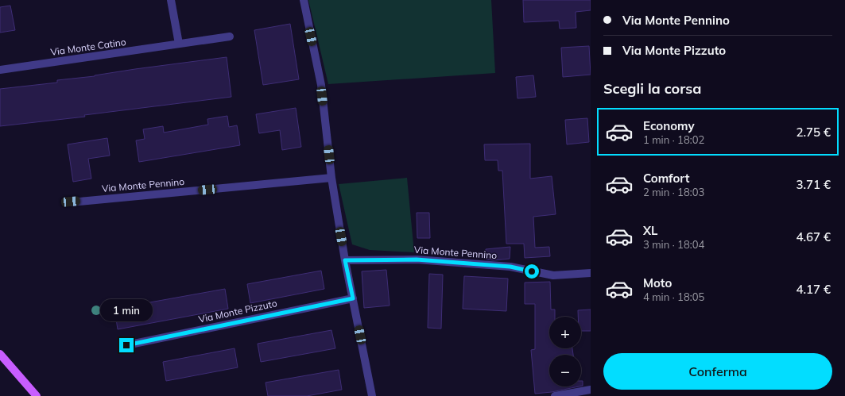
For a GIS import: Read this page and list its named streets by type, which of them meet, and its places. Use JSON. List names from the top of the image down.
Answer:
{
  "streets": {
    "street": ["Via Monte Catino", "Via Monte Pennino", "Via Monte Pizzuto"]
  },
  "page": {
    "banner": ["Via Monte Pennino", "Via Monte Pizzuto"],
    "heading": "Scegli la corsa",
    "list": [
      {
        "name": "Economy",
        "note": "1 min · 18:02",
        "value": "2.75 €"
      },
      {
        "name": "Comfort",
        "note": "2 min · 18:03",
        "value": "3.71 €"
      },
      {
        "name": "XL",
        "note": "3 min · 18:04",
        "value": "4.67 €"
      },
      {
        "name": "Moto",
        "note": "4 min · 18:05",
        "value": "4.17 €"
      }
    ],
    "bubble": "1 min",
    "map_buttons": ["+", "−"],
    "buttons": "Conferma"
  }
}
